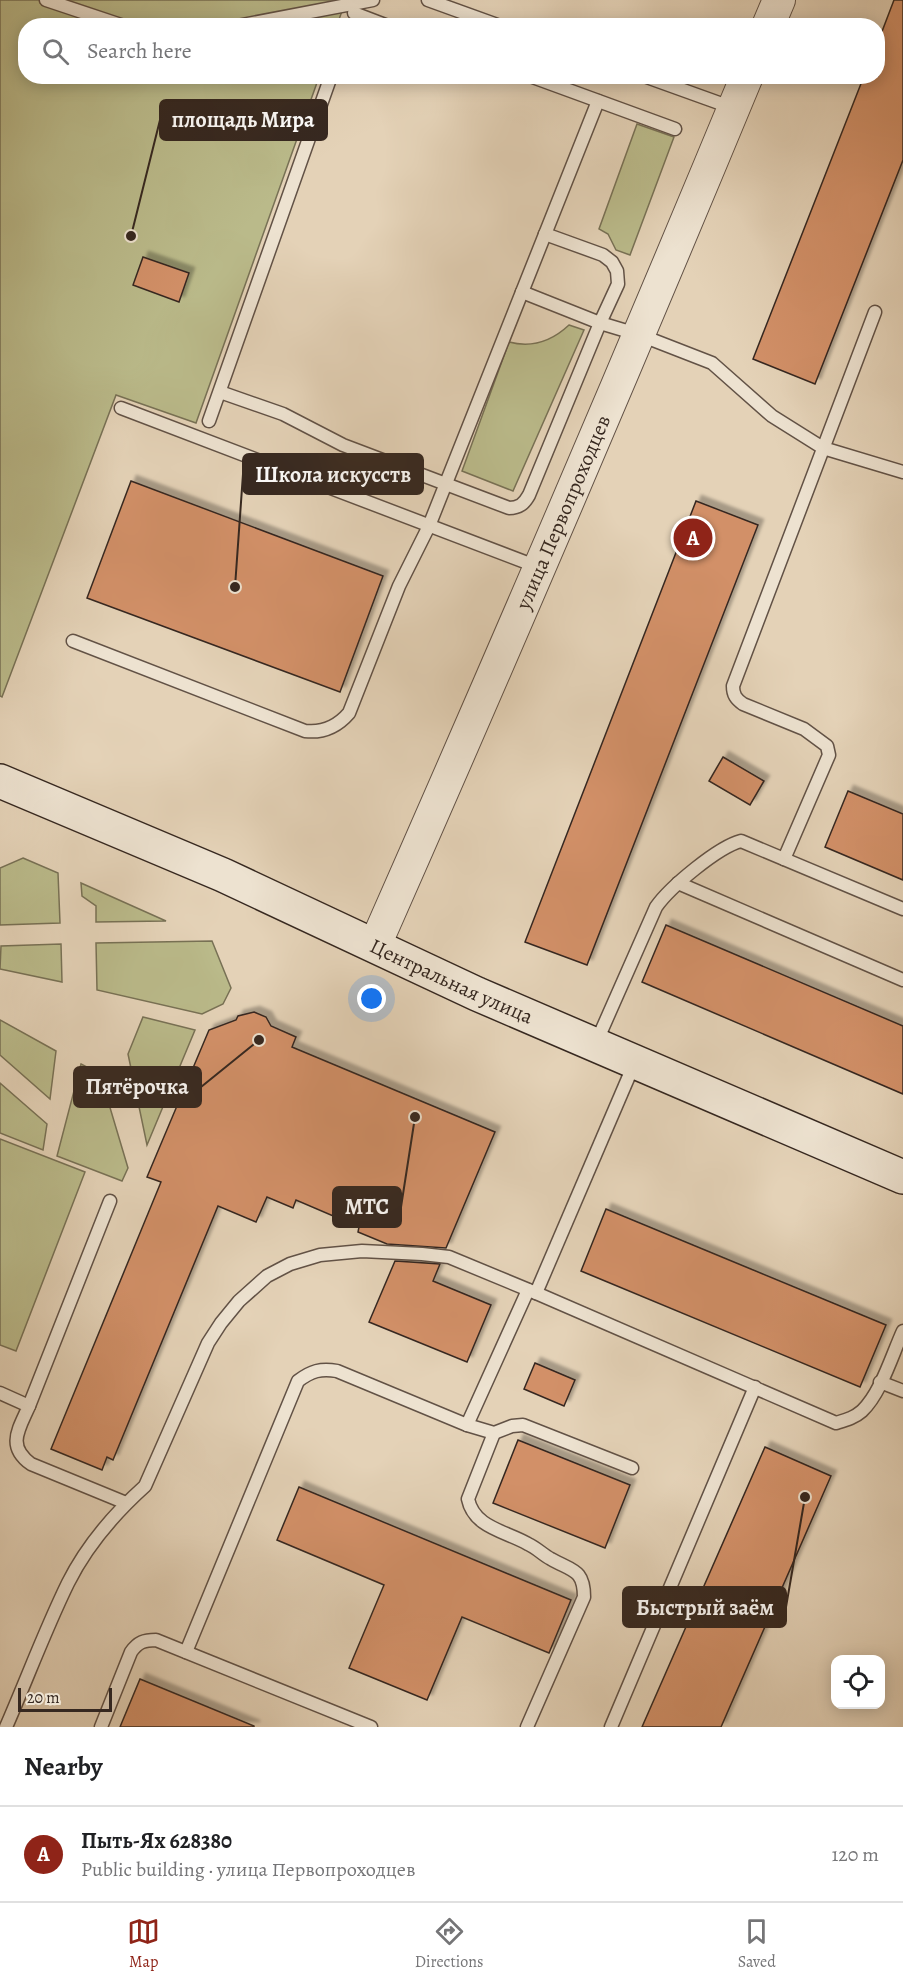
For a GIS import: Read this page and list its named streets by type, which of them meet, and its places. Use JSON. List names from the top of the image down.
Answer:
{
  "streets": {
    "main road": ["Центральная улица"],
    "street": ["улица Первопроходцев"]
  },
  "crossings": [
    ["улица Первопроходцев", "Центральная улица"]
  ],
  "places": [
    "площадь Мира",
    "Школа искусств",
    "Пятёрочка",
    "МТС",
    "Быстрый заём"
  ],
  "scale_bar": "20 m",
  "page": {
    "search": "Search here",
    "pins": "A",
    "scale": "20 m",
    "heading": "Nearby",
    "list": [
      {
        "mark": "A",
        "name": "Пыть-Ях 628380",
        "note": "Public building · улица Первопроходцев",
        "value": "120 m"
      }
    ],
    "nav": ["Map", "Directions", "Saved"]
  }
}
